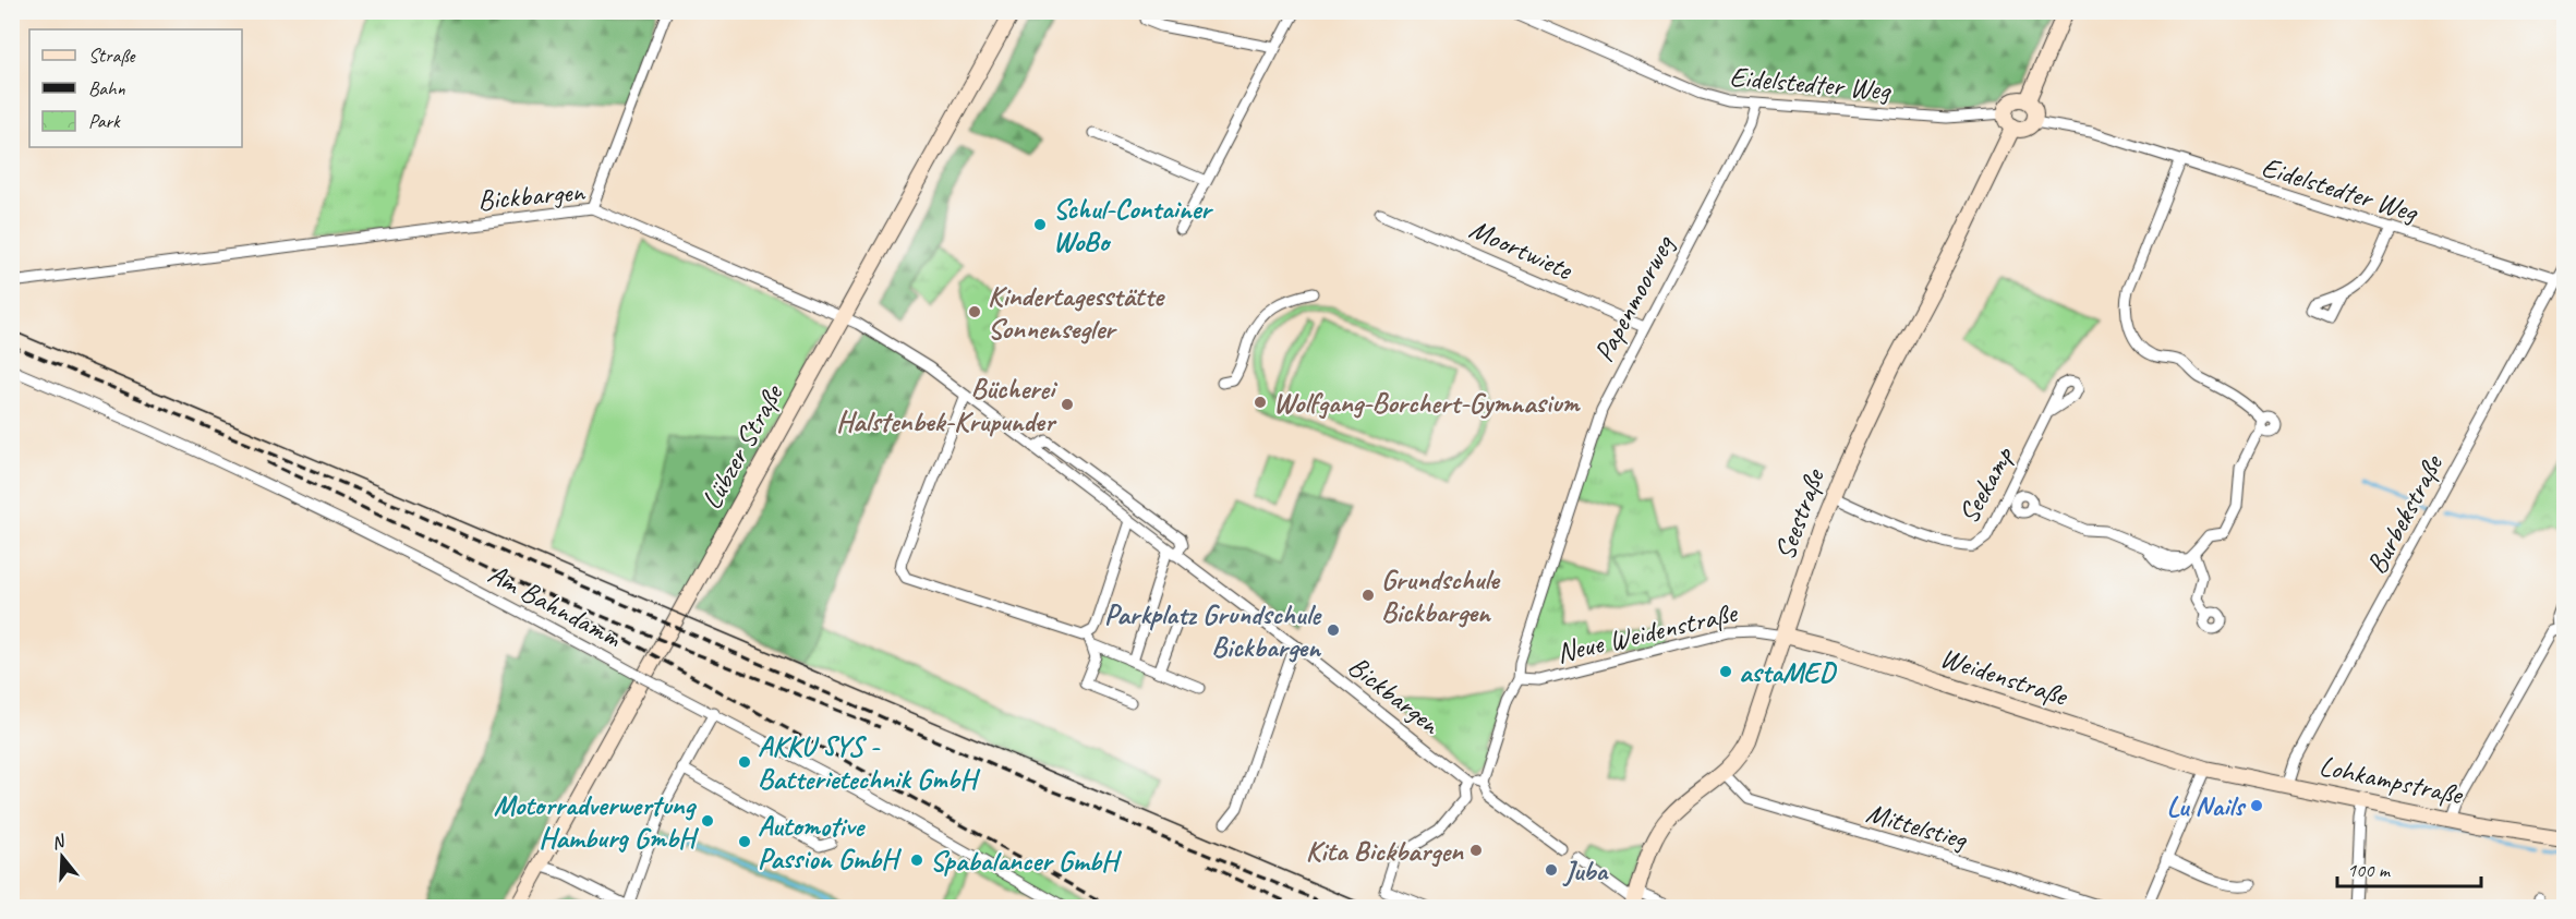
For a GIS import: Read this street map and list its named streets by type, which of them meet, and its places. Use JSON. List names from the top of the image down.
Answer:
{
  "streets": {
    "street": [
      "Eidelstedter Weg",
      "Bickbargen",
      "Moortwiete",
      "Papenmoorweg",
      "Lübzer Straße",
      "Seekamp",
      "Seestraße",
      "Burbekstraße",
      "Am Bahndamm",
      "Neue Weidenstraße",
      "Weidenstraße",
      "Lohkampstraße",
      "Mittelstieg"
    ]
  },
  "crossings": [
    ["Eidelstedter Weg", "Papenmoorweg"],
    ["Eidelstedter Weg", "Seestraße"],
    ["Eidelstedter Weg", "Burbekstraße"],
    ["Bickbargen", "Lübzer Straße"],
    ["Moortwiete", "Papenmoorweg"],
    ["Papenmoorweg", "Neue Weidenstraße"],
    ["Seekamp", "Seestraße"],
    ["Seestraße", "Neue Weidenstraße"],
    ["Seestraße", "Weidenstraße"],
    ["Seestraße", "Mittelstieg"],
    ["Burbekstraße", "Lohkampstraße"],
    ["Neue Weidenstraße", "Weidenstraße"],
    ["Weidenstraße", "Lohkampstraße"]
  ],
  "places": [
    "Schul-Container WoBo",
    "Kindertagesstätte Sonnensegler",
    "Wolfgang-Borchert-Gymnasium",
    "Bücherei Halstenbek-Krupunder",
    "Grundschule Bickbargen",
    "Parkplatz Grundschule Bickbargen",
    "astaMED",
    "AKKU SYS - Batterietechnik GmbH",
    "Lu Nails",
    "Motorradverwertung Hamburg GmbH",
    "Automotive Passion GmbH",
    "Kita Bickbargen",
    "Spabalancer GmbH",
    "Juba"
  ],
  "legend": ["Straße", "Bahn", "Park"],
  "scale_bar": "100 m",
  "north": "top"
}
